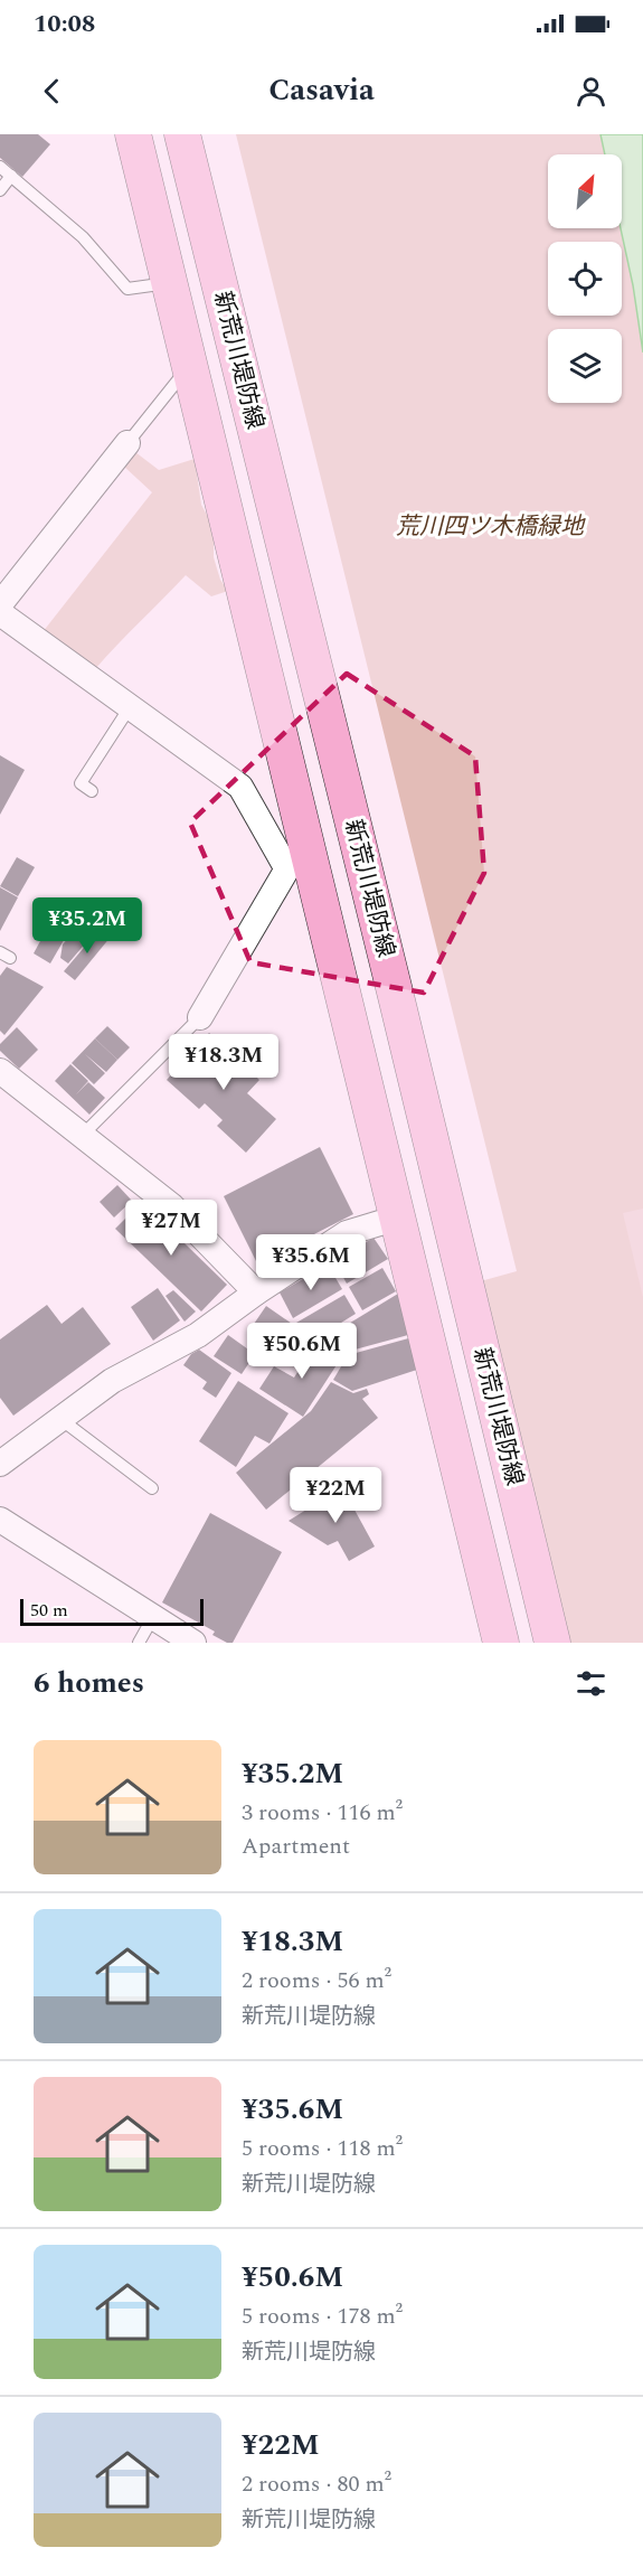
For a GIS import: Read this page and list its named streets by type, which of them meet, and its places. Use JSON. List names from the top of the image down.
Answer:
{
  "streets": {
    "main road": ["新荒川堤防線"]
  },
  "parks": ["荒川四ツ木橋緑地"],
  "scale_bar": "50 m",
  "north": "top right",
  "page": {
    "status": "10:08",
    "header": "Casavia",
    "price": [
      "¥35.2M",
      "¥18.3M",
      "¥27M",
      "¥35.6M",
      "¥50.6M",
      "¥22M"
    ],
    "scale": "50 m",
    "heading": "6 homes",
    "list": [
      {
        "name": "¥35.2M",
        "note": "3 rooms · 116 m² · Apartment"
      },
      {
        "name": "¥18.3M",
        "note": "2 rooms · 56 m² · 新荒川堤防線"
      },
      {
        "name": "¥35.6M",
        "note": "5 rooms · 118 m² · 新荒川堤防線"
      },
      {
        "name": "¥50.6M",
        "note": "5 rooms · 178 m² · 新荒川堤防線"
      },
      {
        "name": "¥22M",
        "note": "2 rooms · 80 m² · 新荒川堤防線"
      }
    ]
  }
}
